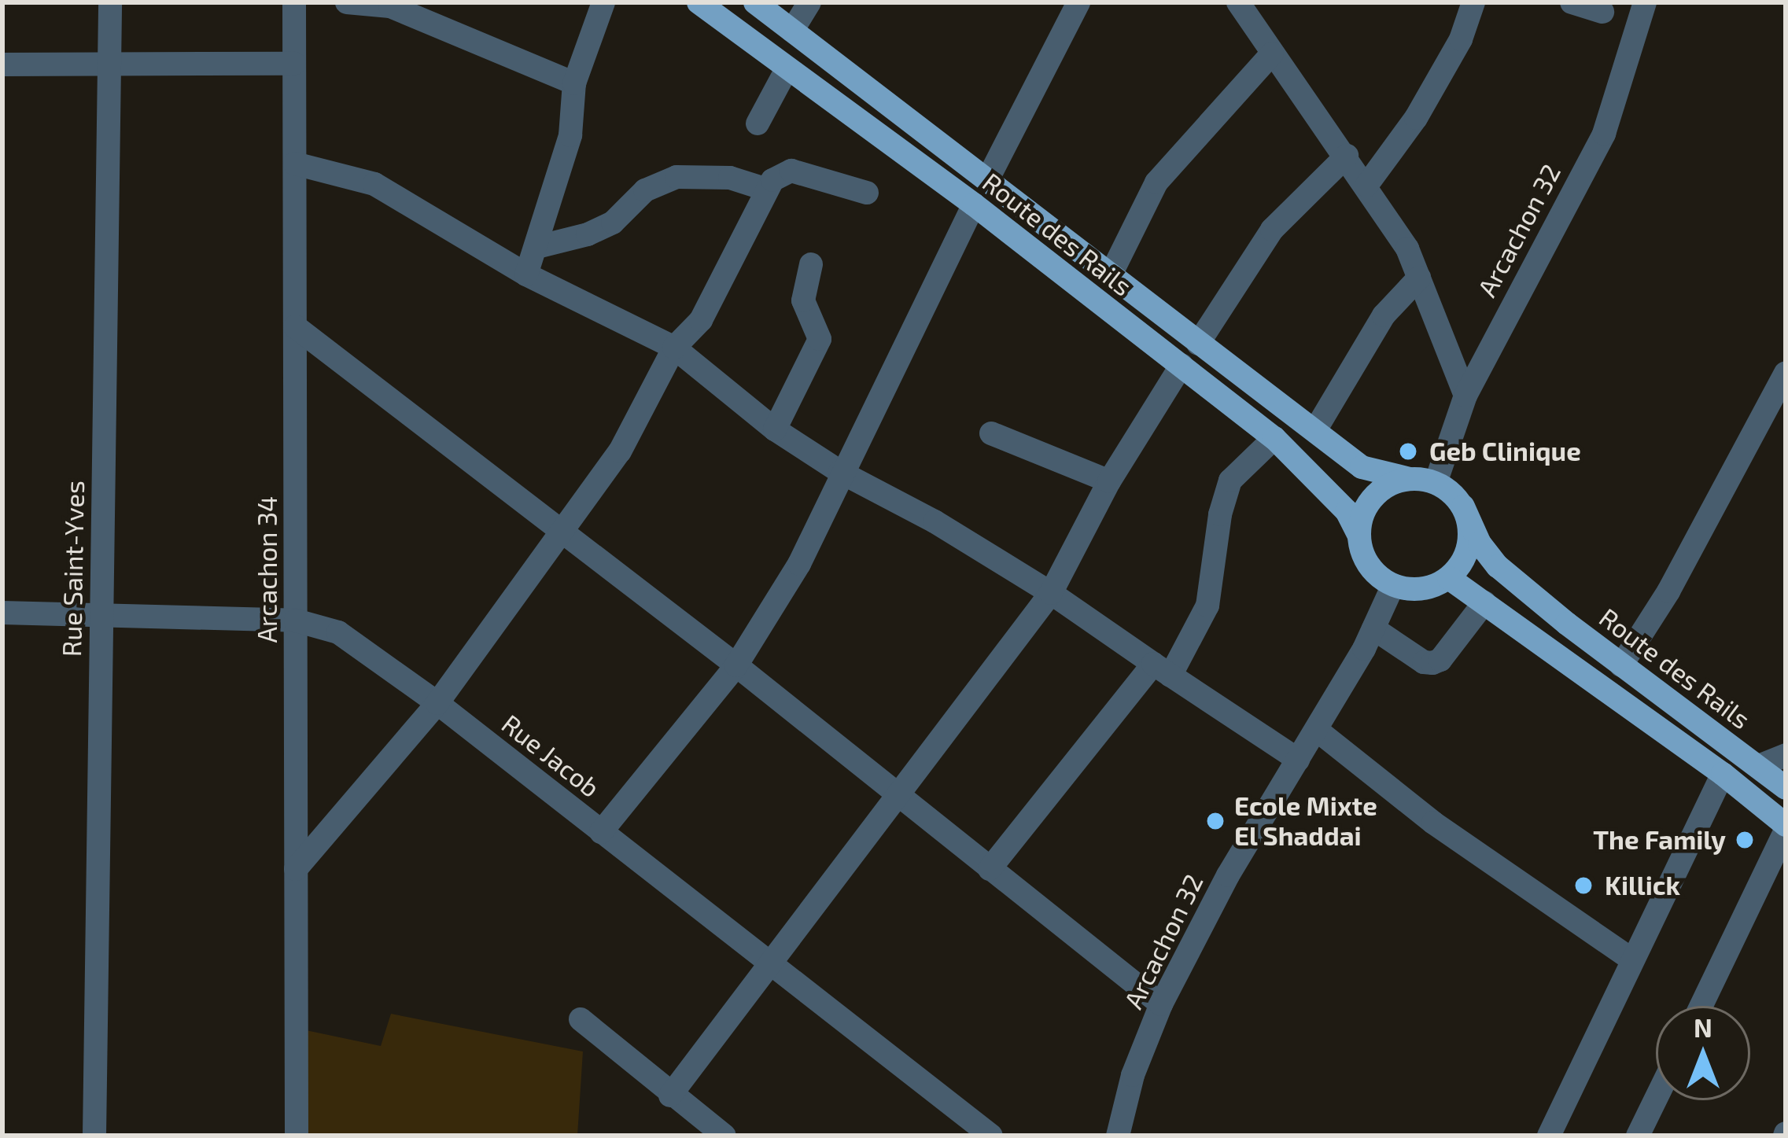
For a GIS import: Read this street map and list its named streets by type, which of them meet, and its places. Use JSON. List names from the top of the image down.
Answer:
{
  "streets": {
    "main road": ["Route des Rails"],
    "street": [
      "Arcachon 32",
      "Rue Saint-Yves",
      "Arcachon 34",
      "Rue Jacob"
    ]
  },
  "crossings": [
    ["Arcachon 32", "Route des Rails"],
    ["Rue Saint-Yves", "Rue Jacob"],
    ["Arcachon 34", "Rue Jacob"]
  ],
  "places": [
    "Geb Clinique",
    "Ecole Mixte El Shaddai",
    "The Family",
    "Killick"
  ],
  "north": "top"
}
